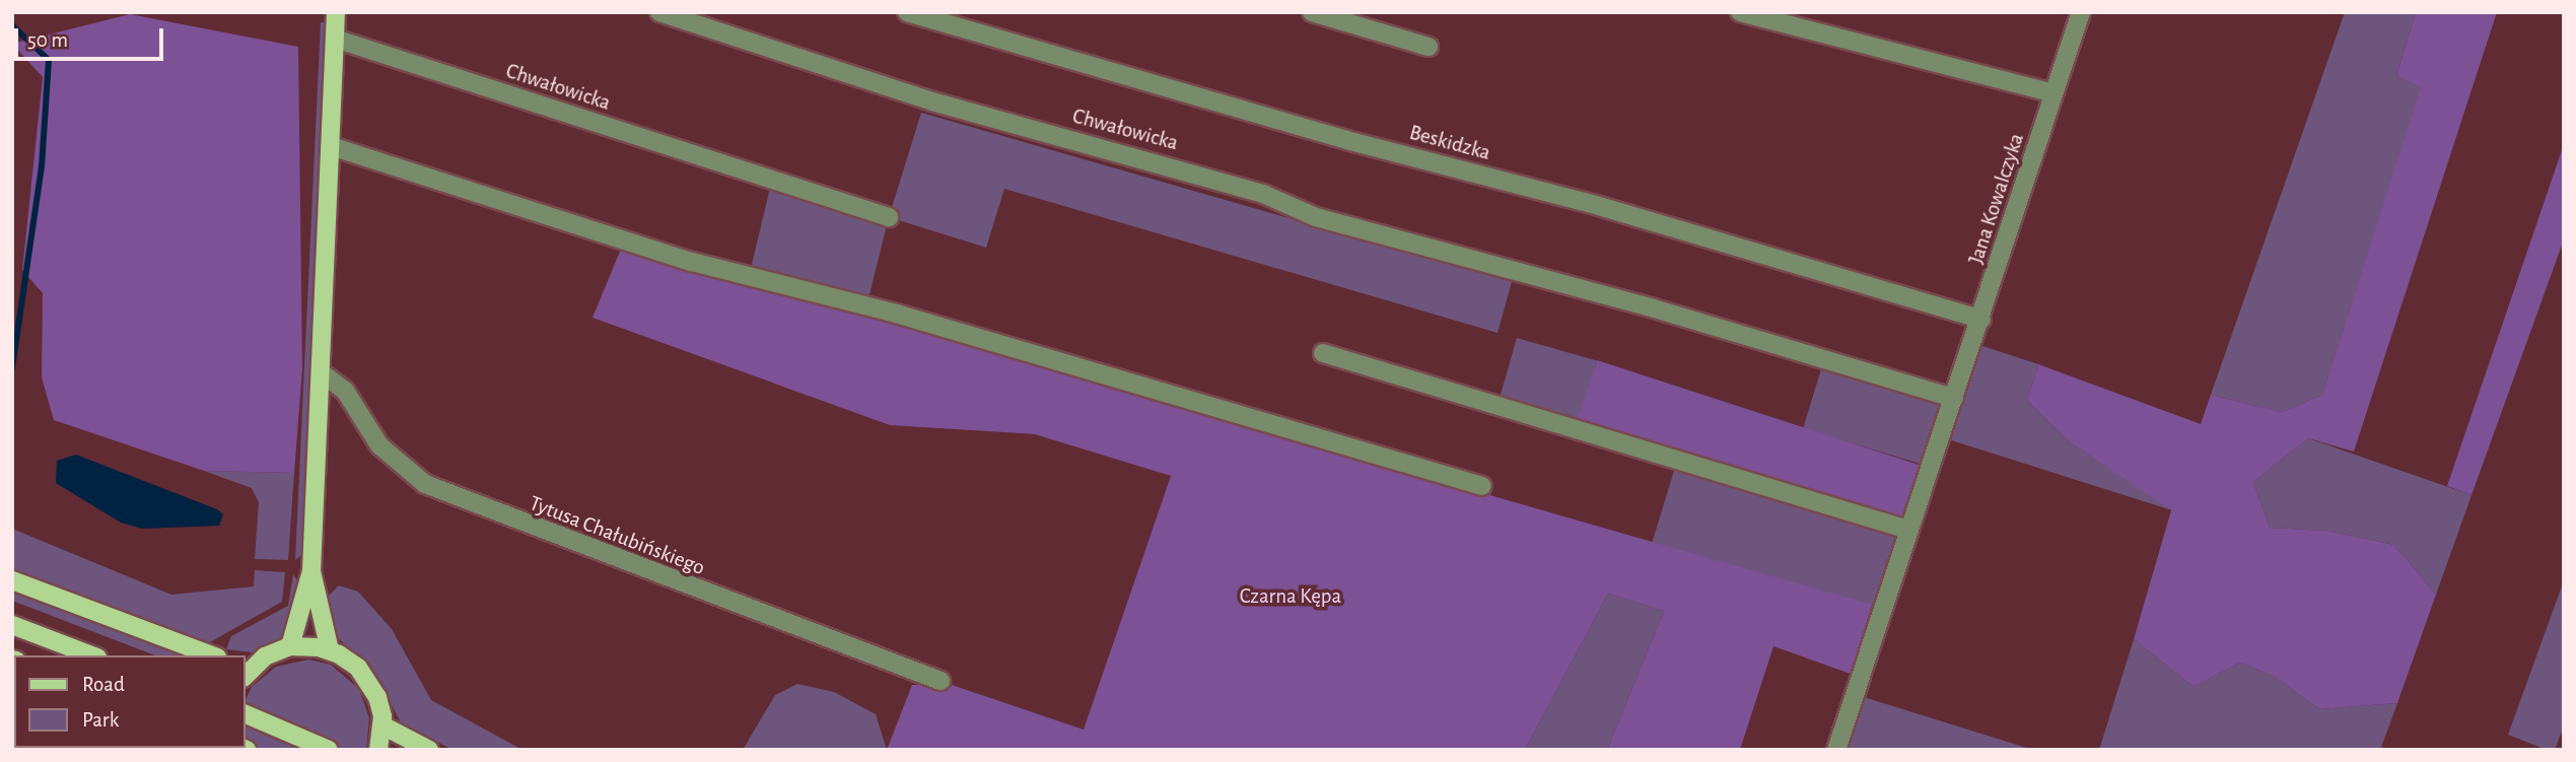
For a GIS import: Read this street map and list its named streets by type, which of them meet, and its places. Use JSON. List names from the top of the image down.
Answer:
{
  "streets": {
    "street": [
      "Chwałowicka",
      "Beskidzka",
      "Jana Kowalczyka",
      "Tytusa Chałubińskiego"
    ]
  },
  "crossings": [
    ["Chwałowicka", "Jana Kowalczyka"],
    ["Beskidzka", "Jana Kowalczyka"]
  ],
  "parks": ["Czarna Kępa"],
  "legend": ["Road", "Park"],
  "scale_bar": "50 m"
}
